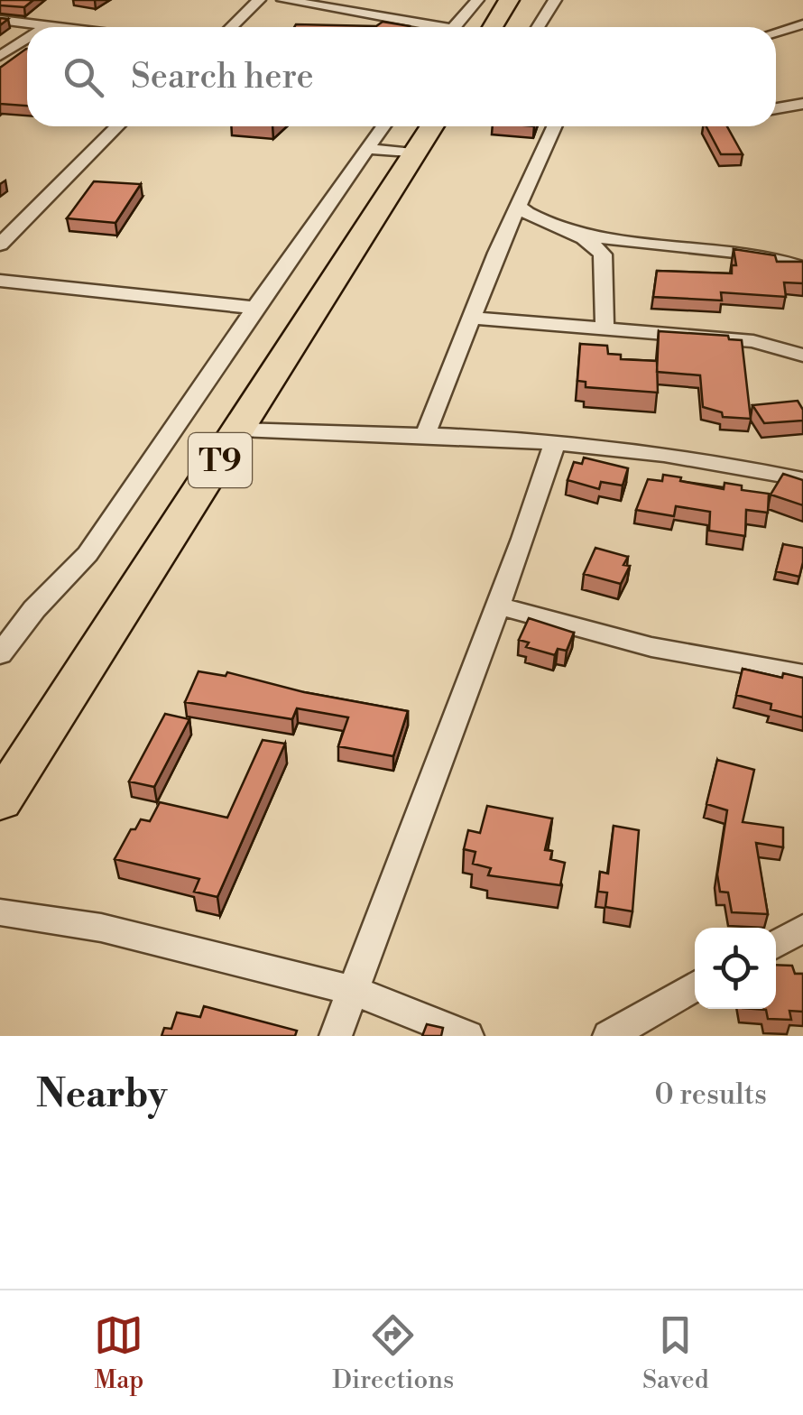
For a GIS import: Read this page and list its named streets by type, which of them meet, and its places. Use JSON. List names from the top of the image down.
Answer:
{
  "streets": {
    "highway": ["T9"]
  },
  "page": {
    "search": "Search here",
    "heading": ["Nearby", "0 results"],
    "nav": ["Map", "Directions", "Saved"]
  }
}
